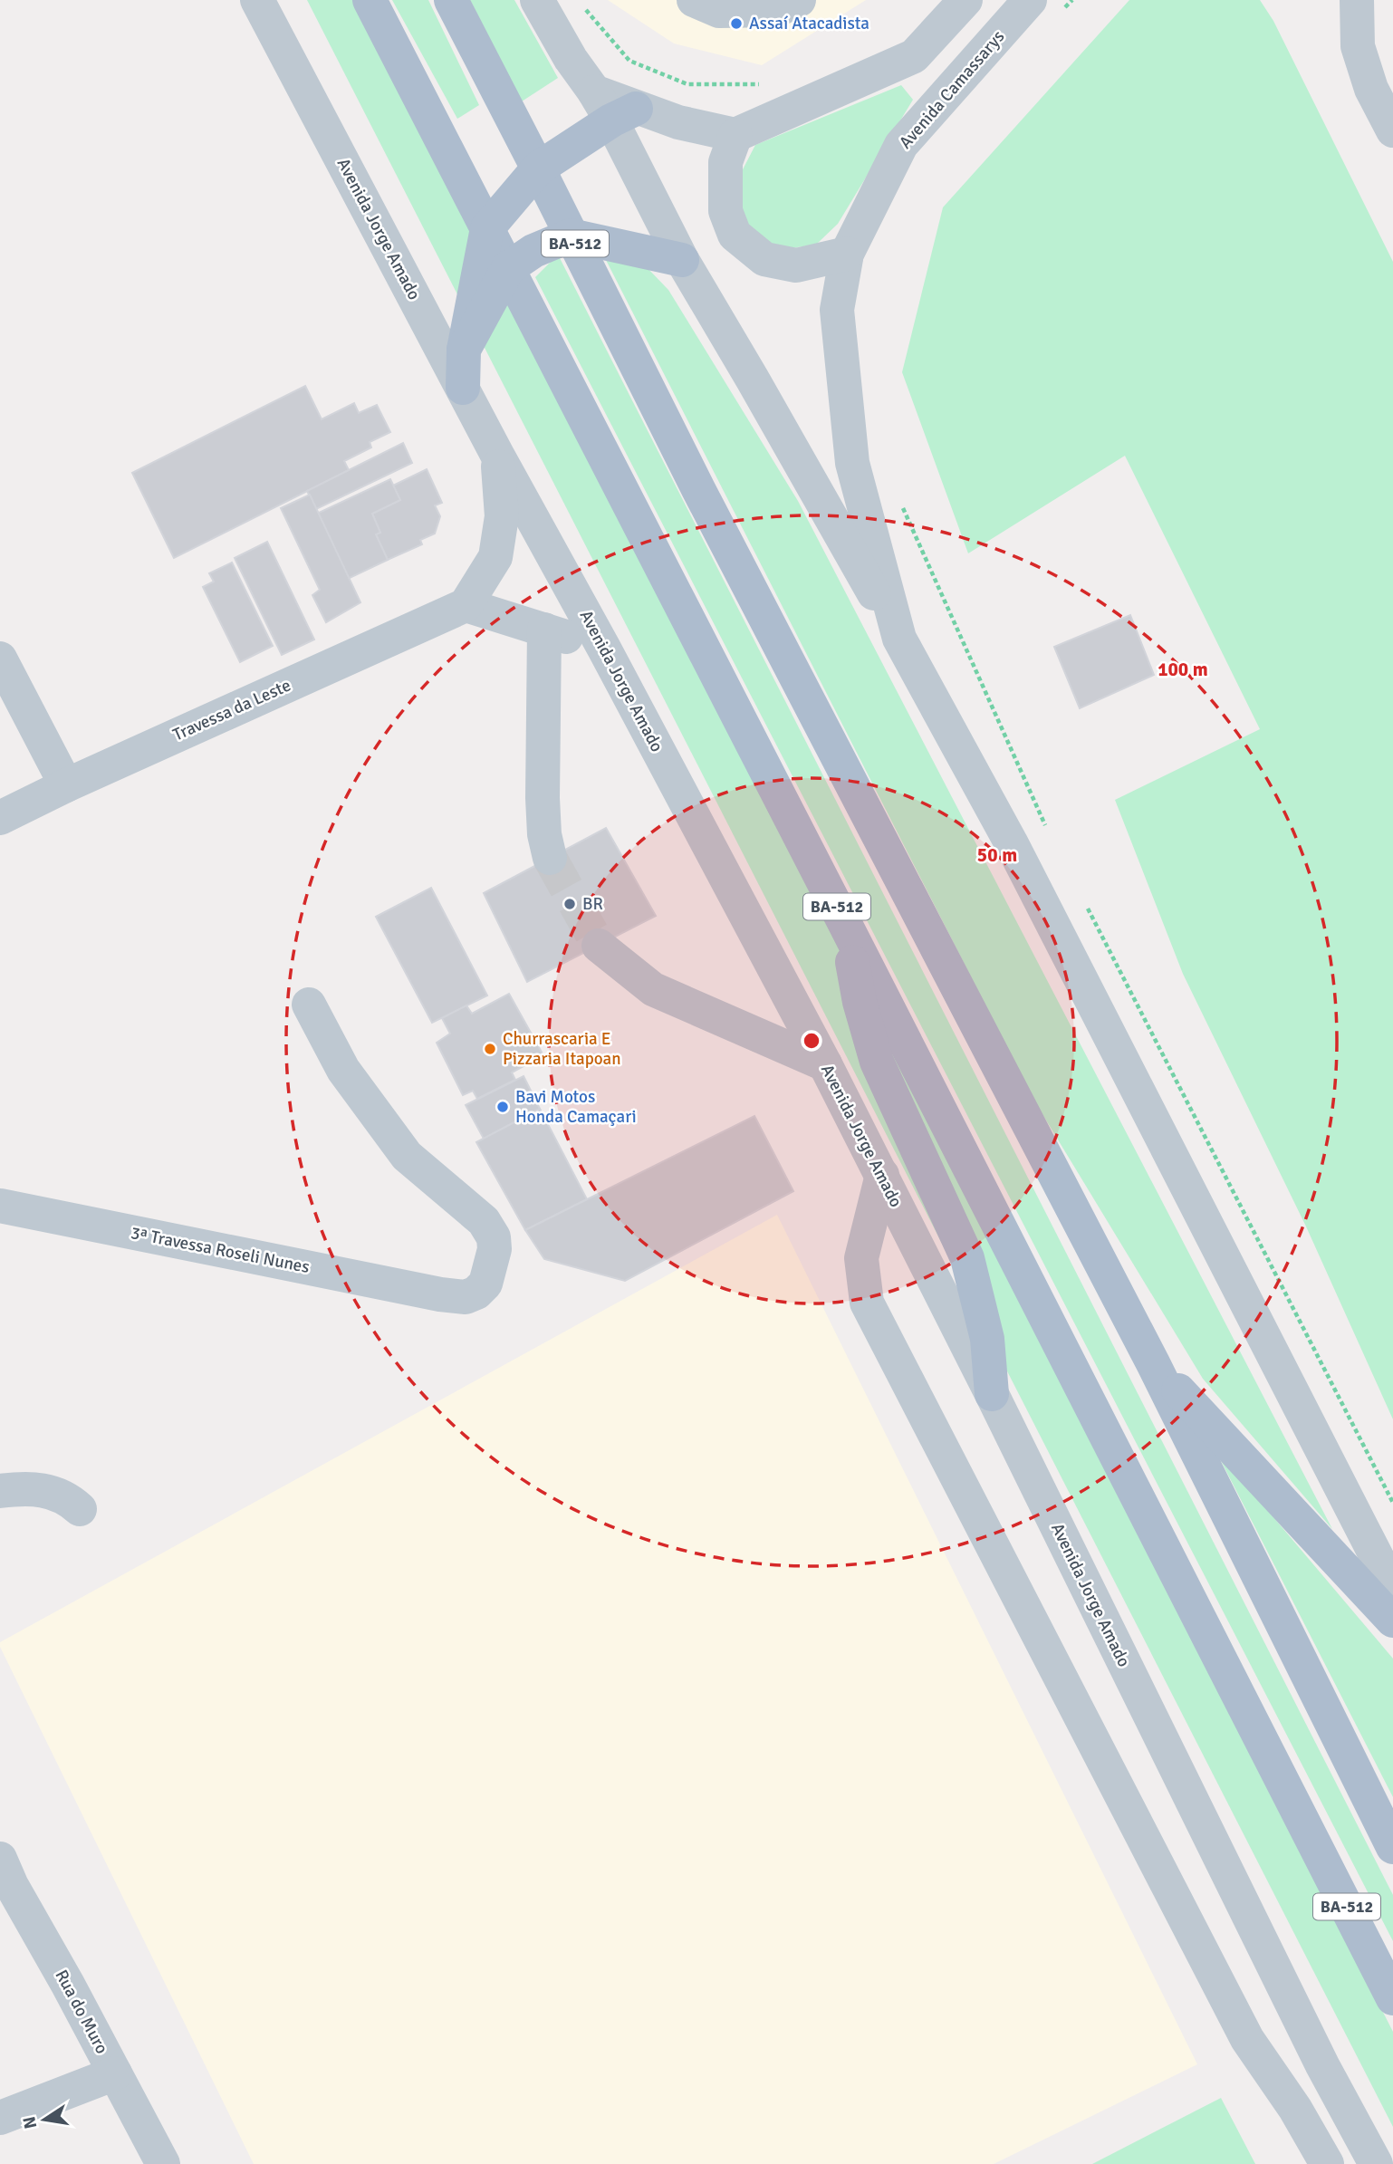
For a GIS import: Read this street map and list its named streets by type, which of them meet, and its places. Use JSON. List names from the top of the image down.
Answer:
{
  "streets": {
    "main road": ["BA-512"],
    "street": [
      "Avenida Camassarys",
      "Avenida Jorge Amado",
      "Travessa da Leste",
      "3ª Travessa Roseli Nunes",
      "Rua do Muro"
    ]
  },
  "places": [
    "Assaí Atacadista",
    "BR",
    "Churrascaria E Pizzaria Itapoan",
    "Bavi Motos Honda Camaçari"
  ],
  "north": "left",
  "rings": ["100 m", "50 m"]
}
